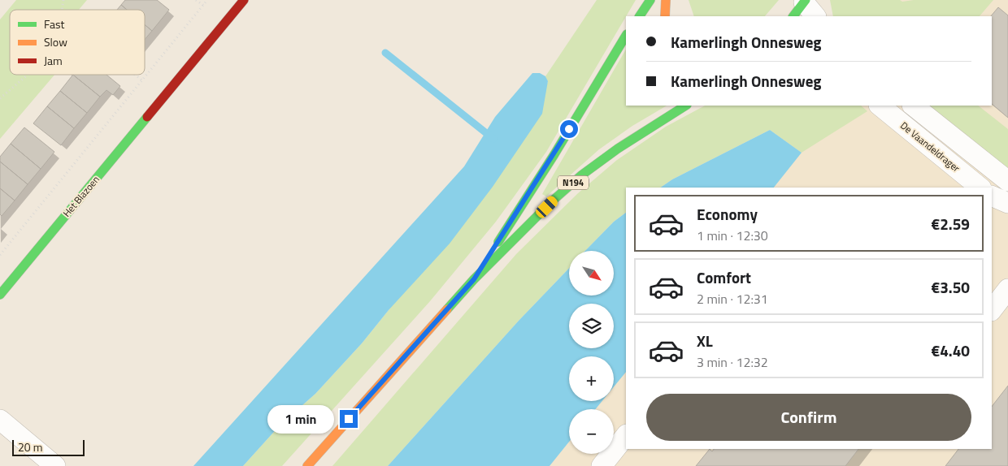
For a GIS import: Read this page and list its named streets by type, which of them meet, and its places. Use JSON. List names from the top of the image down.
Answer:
{
  "streets": {
    "main road": ["N194", "Het Blazoen"],
    "street": ["De Vaandeldrager"]
  },
  "legend": ["Fast", "Slow", "Jam"],
  "scale_bar": "20 m",
  "north": "bottom right",
  "page": {
    "banner": ["Kamerlingh Onnesweg", "Kamerlingh Onnesweg"],
    "list": [
      {
        "name": "Economy",
        "note": "1 min · 12:30",
        "value": "€2.59"
      },
      {
        "name": "Comfort",
        "note": "2 min · 12:31",
        "value": "€3.50"
      },
      {
        "name": "XL",
        "note": "3 min · 12:32",
        "value": "€4.40"
      }
    ],
    "map_buttons": ["+", "−"],
    "buttons": "Confirm",
    "bubble": "1 min",
    "scale": "20 m"
  }
}
